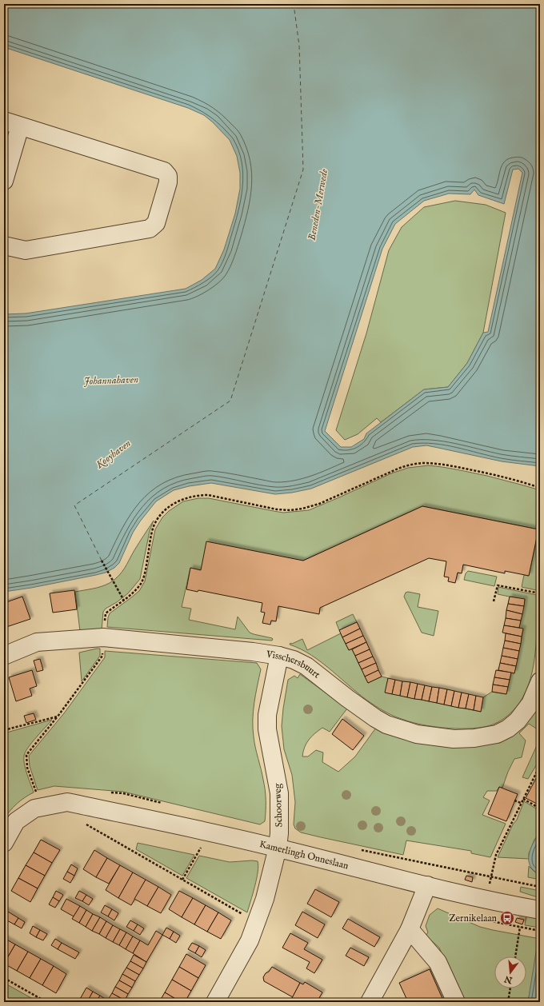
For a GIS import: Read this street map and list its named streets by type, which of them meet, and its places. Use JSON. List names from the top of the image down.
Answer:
{
  "streets": {
    "street": ["Visschersbuurt", "Schoorweg", "Kamerlingh Onneslaan"]
  },
  "crossings": [
    ["Visschersbuurt", "Schoorweg"],
    ["Schoorweg", "Kamerlingh Onneslaan"]
  ],
  "water": ["Beneden-Merwede", "Johannahaven", "Kooyhaven"],
  "places": {
    "bus stop": ["Zernikelaan"]
  },
  "north": "bottom"
}
